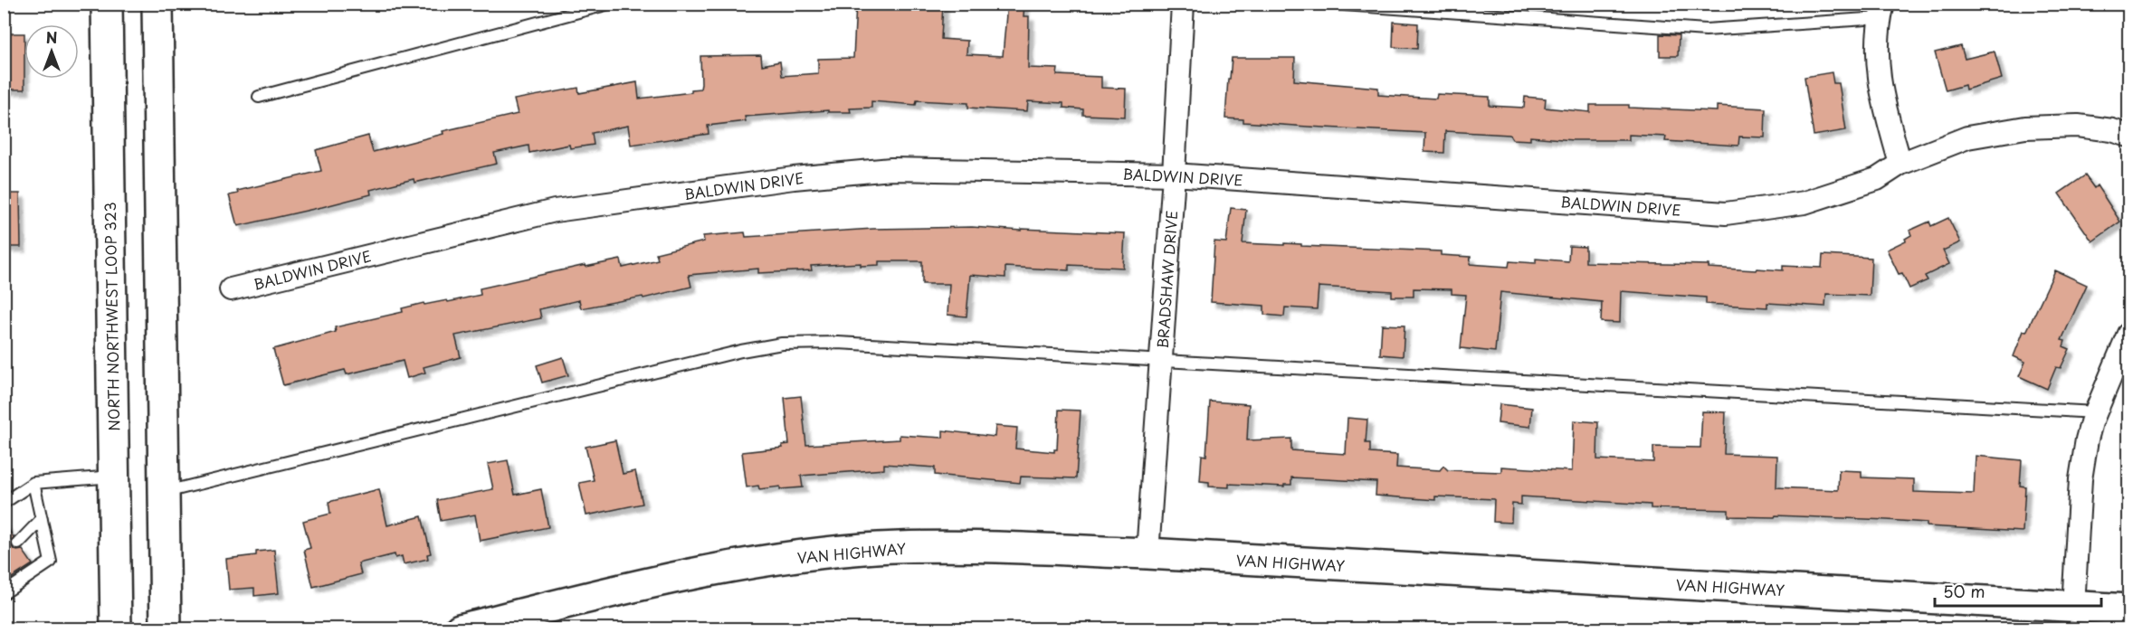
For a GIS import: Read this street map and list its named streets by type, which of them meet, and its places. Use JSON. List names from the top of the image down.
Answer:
{
  "streets": {
    "main road": ["NORTH NORTHWEST LOOP 323", "VAN HIGHWAY"],
    "street": ["BALDWIN DRIVE", "BRADSHAW DRIVE"]
  },
  "crossings": [
    ["BALDWIN DRIVE", "BRADSHAW DRIVE"],
    ["BRADSHAW DRIVE", "VAN HIGHWAY"]
  ],
  "scale_bar": "50 m",
  "north": "top"
}
